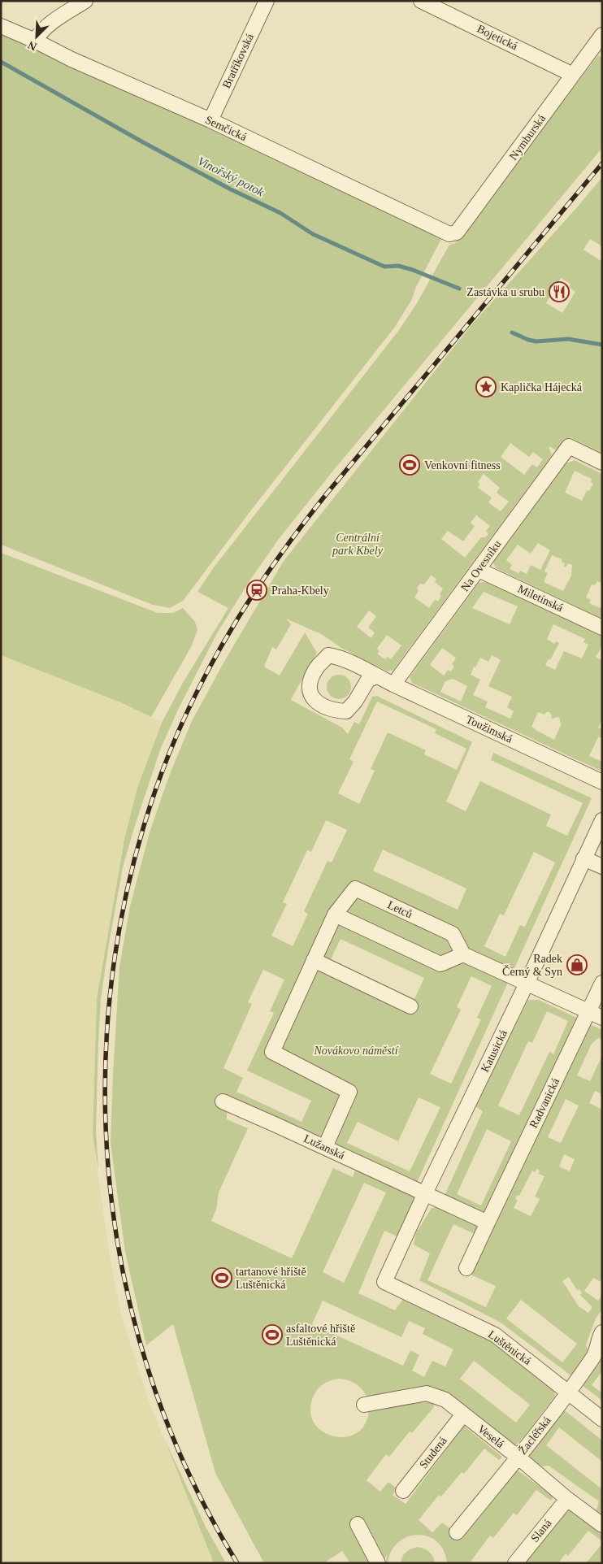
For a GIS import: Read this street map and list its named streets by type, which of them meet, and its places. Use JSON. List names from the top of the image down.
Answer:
{
  "streets": {
    "street": [
      "Bojetická",
      "Bratříkovská",
      "Semčická",
      "Nymburská",
      "Na Ovesníku",
      "Miletínská",
      "Toužimská",
      "Letců",
      "Katusická",
      "Radvanická",
      "Lužanská",
      "Luštěnická",
      "Žacléřská",
      "Veselá",
      "Studená",
      "Slaná"
    ]
  },
  "crossings": [
    ["Bojetická", "Nymburská"],
    ["Bratříkovská", "Semčická"],
    ["Semčická", "Nymburská"],
    ["Na Ovesníku", "Miletínská"],
    ["Na Ovesníku", "Toužimská"],
    ["Katusická", "Lužanská"],
    ["Katusická", "Luštěnická"],
    ["Luštěnická", "Žacléřská"],
    ["Žacléřská", "Veselá"],
    ["Veselá", "Studená"],
    ["Veselá", "Slaná"]
  ],
  "water": ["Vinořský potok"],
  "parks": ["Centrální park Kbely", "Novákovo náměstí"],
  "places": {
    "restaurant": ["Zastávka u srubu"],
    "place": ["Kaplička Hájecká"],
    "sports": ["Venkovní fitness", "tartanové hřiště Luštěnická", "asfaltové hřiště Luštěnická"],
    "station": ["Praha-Kbely"],
    "shop": ["Radek Černý & Syn"]
  },
  "north": "bottom left"
}
